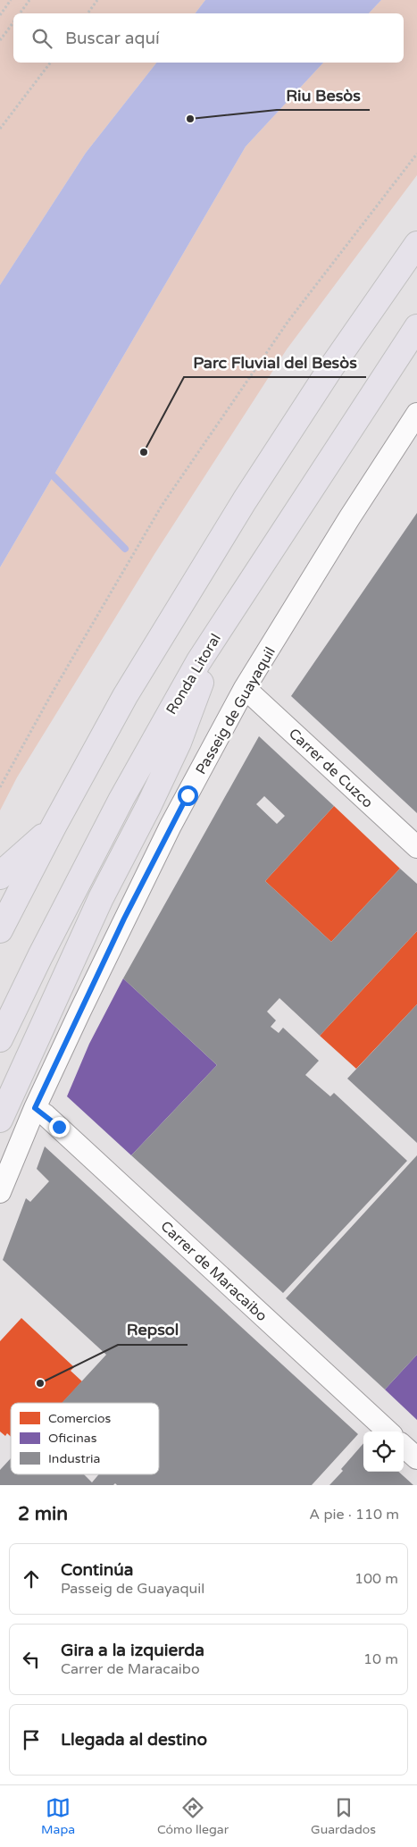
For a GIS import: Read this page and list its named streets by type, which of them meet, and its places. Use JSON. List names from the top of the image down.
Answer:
{
  "streets": {
    "highway": ["Ronda Litoral"],
    "street": ["Passeig de Guayaquil", "Carrer de Cuzco", "Carrer de Maracaibo"]
  },
  "crossings": [
    ["Passeig de Guayaquil", "Carrer de Cuzco"],
    ["Passeig de Guayaquil", "Carrer de Maracaibo"]
  ],
  "places": ["Riu Besòs", "Parc Fluvial del Besòs", "Repsol"],
  "legend": ["Comercios", "Oficinas", "Industria"],
  "page": {
    "search": "Buscar aquí",
    "heading": ["2 min", "A pie · 110 m"],
    "list": [
      ["Continúa", "Passeig de Guayaquil", "100 m"],
      ["Gira a la izquierda", "Carrer de Maracaibo", "10 m"],
      "Llegada al destino"
    ],
    "nav": ["Mapa", "Cómo llegar", "Guardados"]
  }
}
